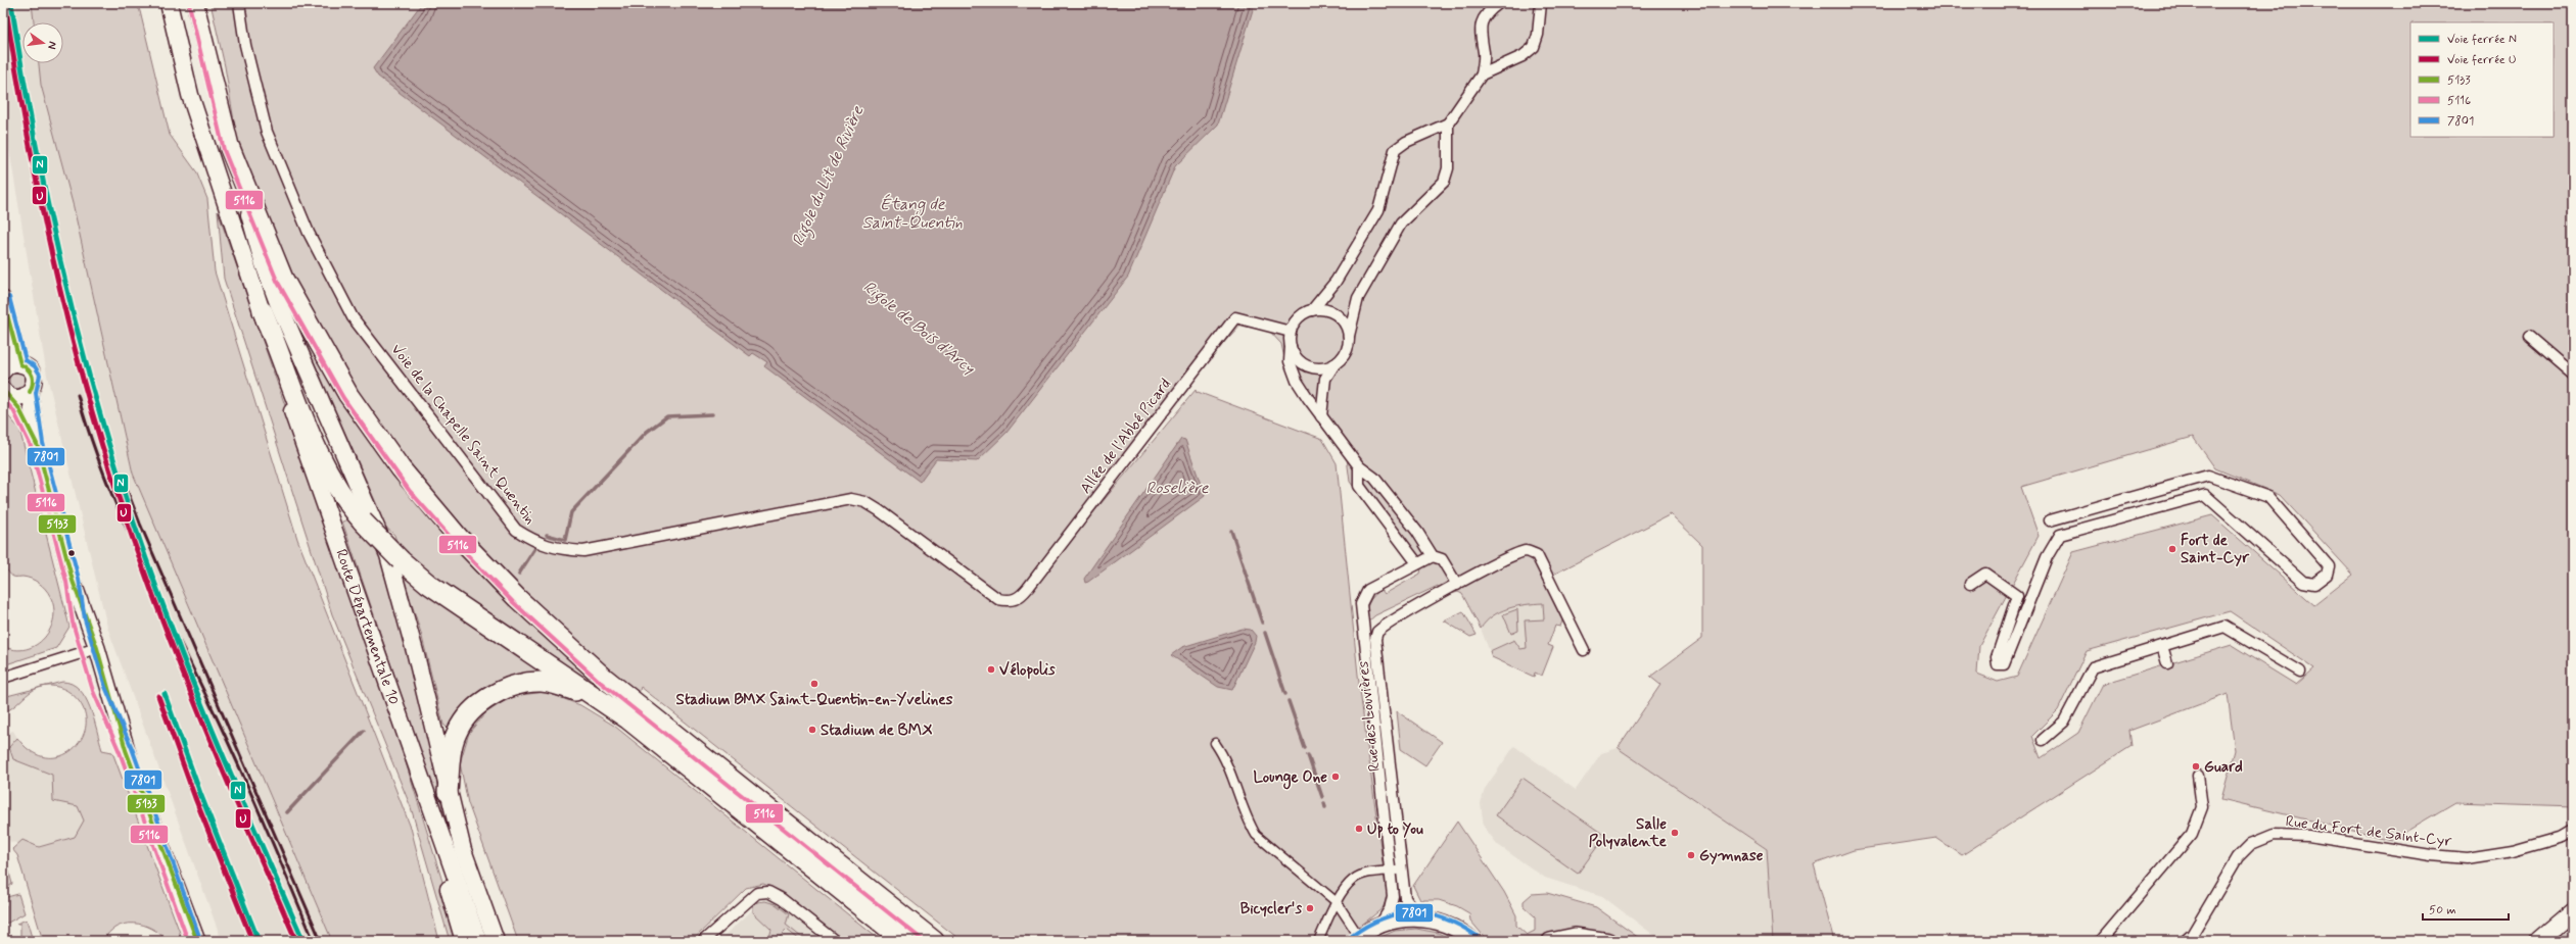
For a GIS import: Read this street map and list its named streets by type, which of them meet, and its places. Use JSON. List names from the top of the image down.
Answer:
{
  "streets": {
    "main road": ["Route Départementale 10"],
    "street": [
      "Voie de la Chapelle Saint Quentin",
      "Allée de l'Abbé Picard",
      "Rue des Louvières",
      "Rue du Fort de Saint-Cyr"
    ]
  },
  "crossings": [
    ["Voie de la Chapelle Saint Quentin", "Allée de l'Abbé Picard"]
  ],
  "water": [
    "Rigole du Lit de Rivière",
    "Étang de Saint-Quentin",
    "Rigole de Bois d'Arcy",
    "Roselière"
  ],
  "places": [
    "Fort de Saint-Cyr",
    "Vélopolis",
    "Stadium BMX Saint-Quentin-en-Yvelines",
    "Stadium de BMX",
    "Guard",
    "Lounge One",
    "Up to You",
    "Salle Polyvalente",
    "Gymnase",
    "Bicycler's"
  ],
  "lines": [
    "rail line N",
    "rail line U",
    "transit line 5116",
    "transit line 7801",
    "transit line 5133"
  ],
  "legend": [
    "Voie ferrée N",
    "Voie ferrée U",
    "5133",
    "5116",
    "7801"
  ],
  "scale_bar": "50 m",
  "north": "right"
}
